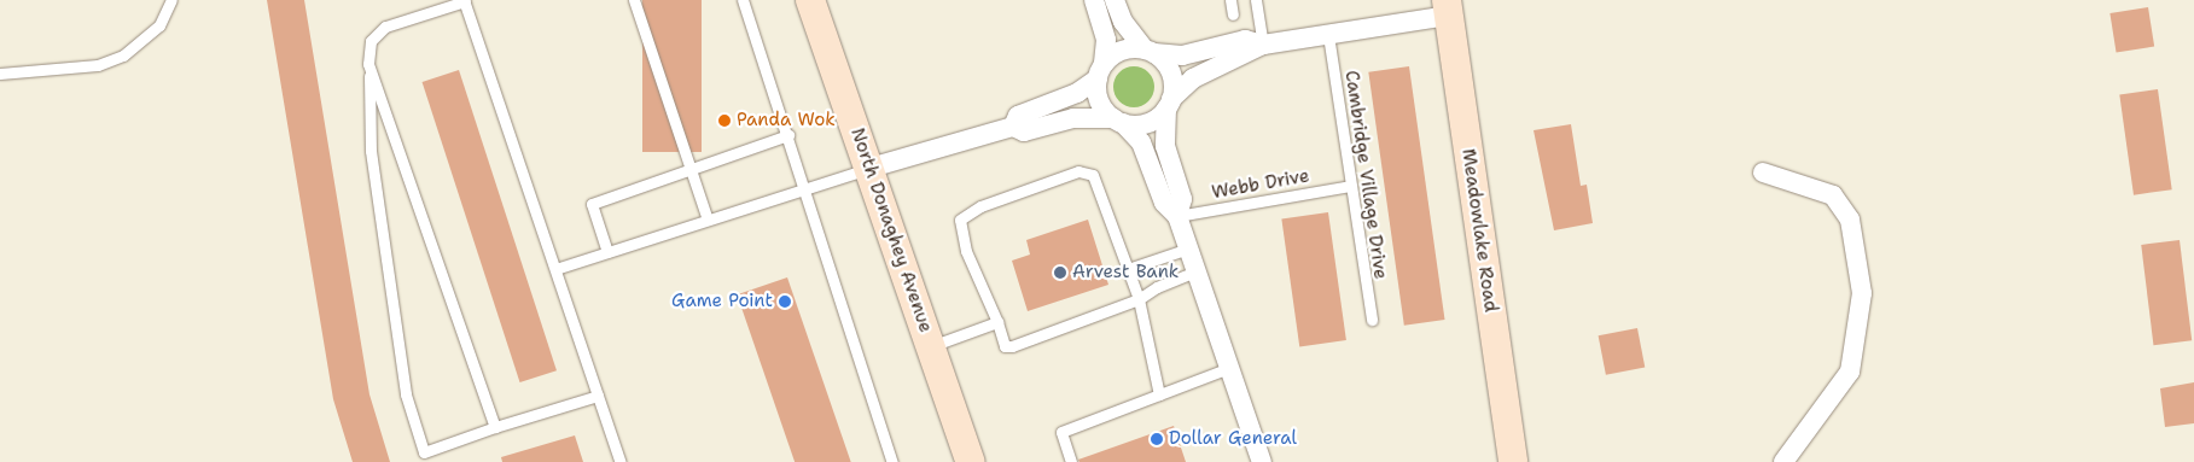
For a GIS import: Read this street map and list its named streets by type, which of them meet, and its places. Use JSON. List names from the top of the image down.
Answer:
{
  "streets": {
    "street": ["North Donaghey Avenue", "Meadowlake Road"],
    "lane": ["Cambridge Village Drive", "Webb Drive"]
  },
  "crossings": [
    ["Cambridge Village Drive", "Webb Drive"]
  ],
  "places": [
    "Panda Wok",
    "Arvest Bank",
    "Game Point",
    "Dollar General"
  ]
}
